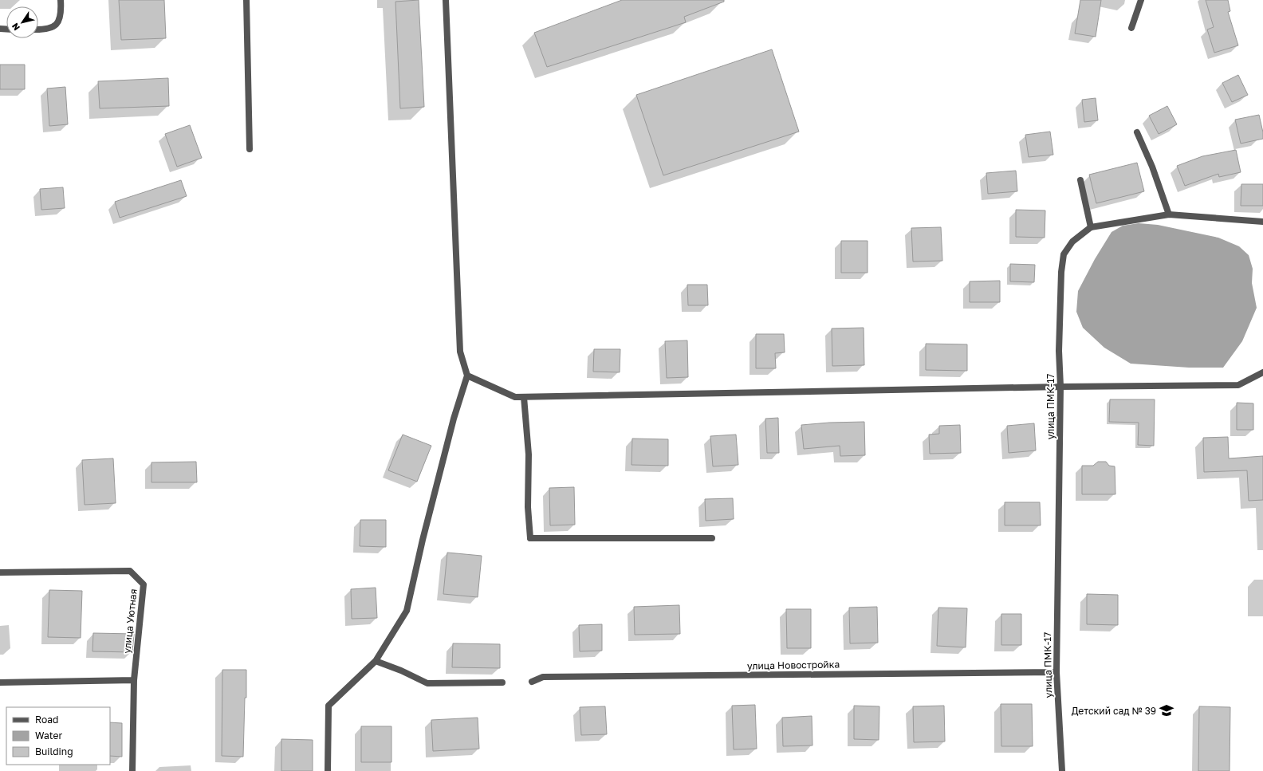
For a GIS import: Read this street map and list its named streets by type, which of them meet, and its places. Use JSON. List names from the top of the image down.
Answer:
{
  "streets": {
    "street": ["улица ПМК-17", "улица Уютная", "улица Новостройка"]
  },
  "crossings": [
    ["улица ПМК-17", "улица Новостройка"]
  ],
  "places": {
    "school or university": ["Детский сад № 39"]
  },
  "legend": ["Road", "Water", "Building"],
  "north": "bottom left"
}
